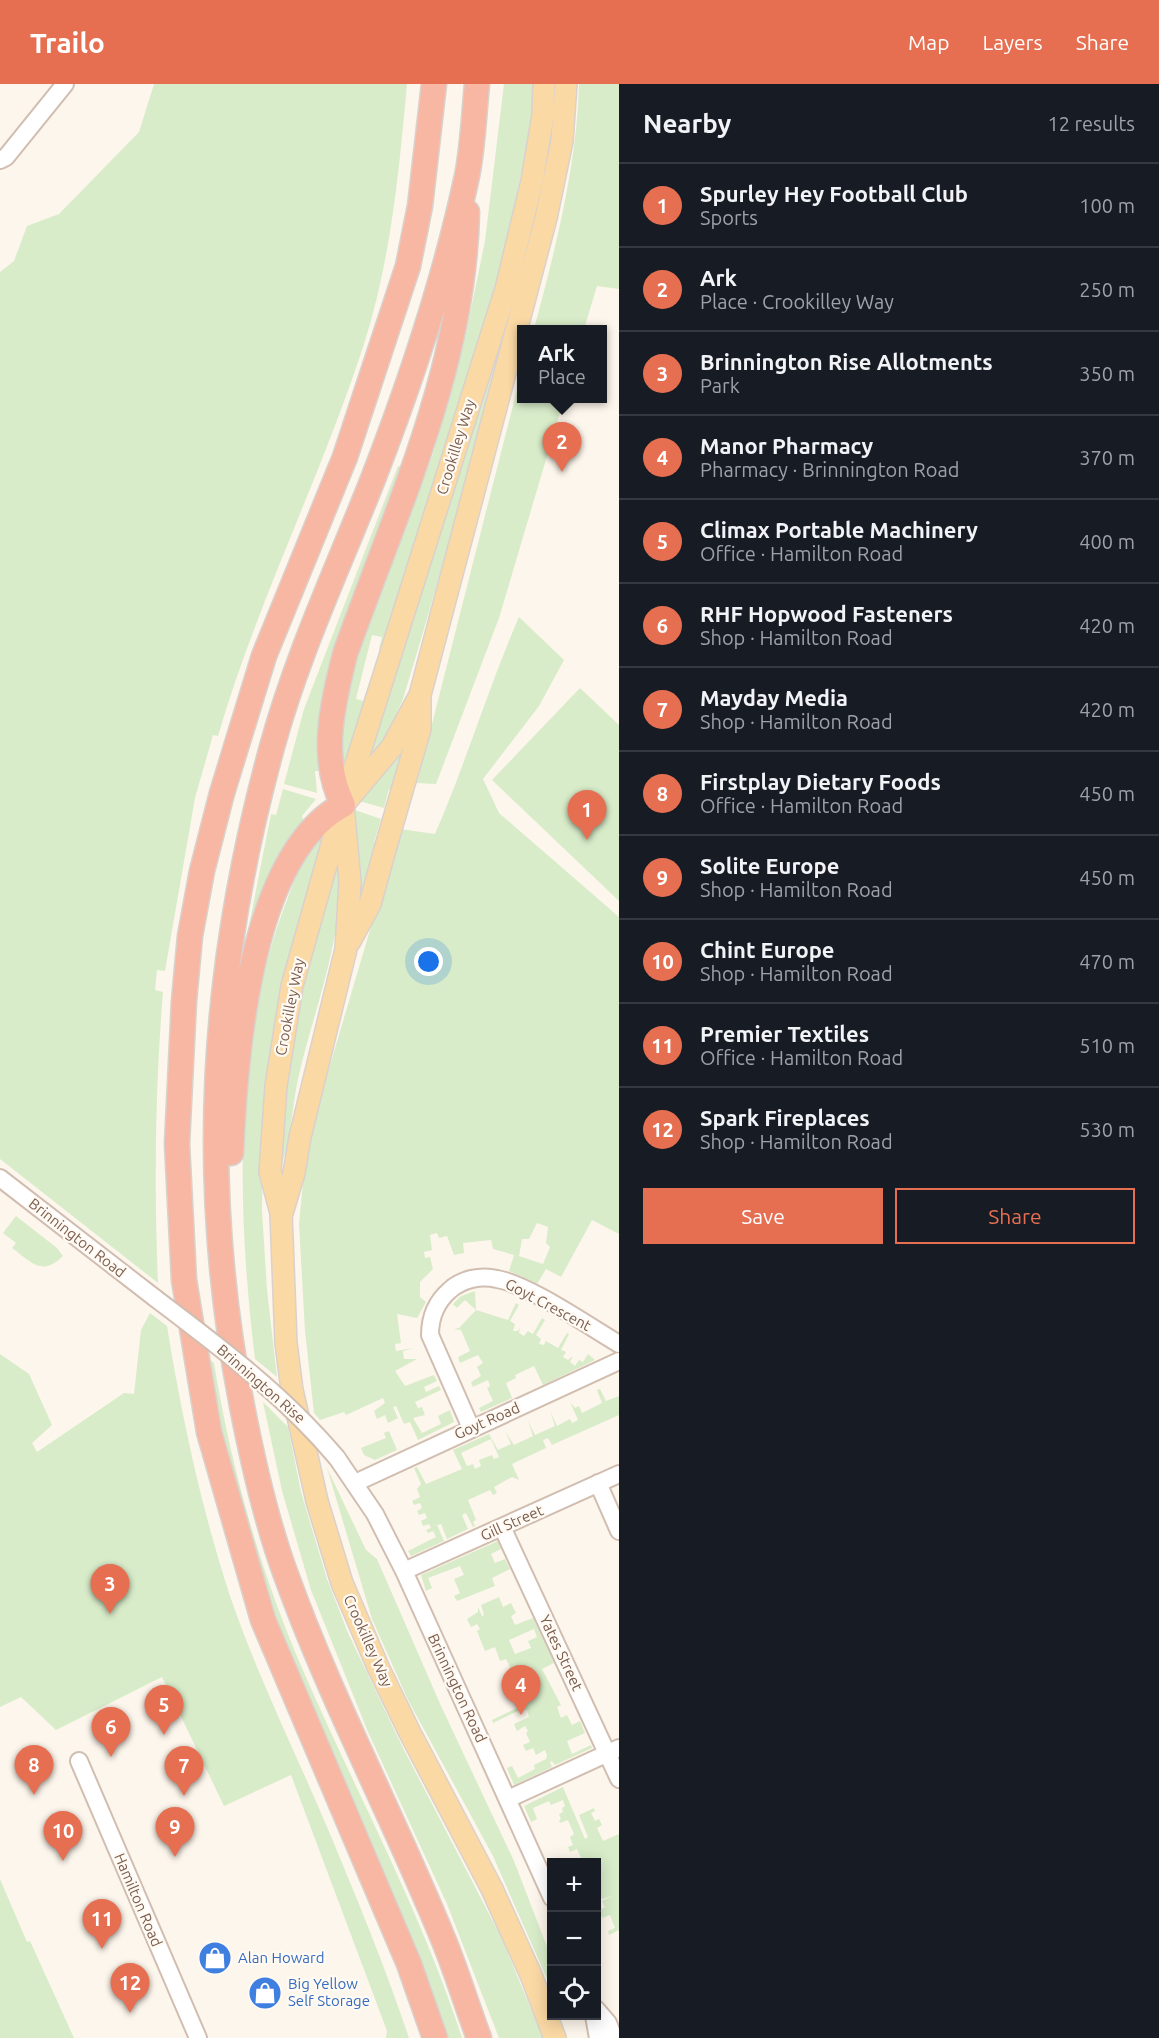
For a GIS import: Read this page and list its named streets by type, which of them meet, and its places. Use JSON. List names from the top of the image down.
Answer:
{
  "streets": {
    "main road": ["Crookilley Way"],
    "street": [
      "Brinnington Road",
      "Goyt Crescent",
      "Brinnington Rise",
      "Goyt Road",
      "Gill Street",
      "Yates Street",
      "Hamilton Road"
    ]
  },
  "crossings": [
    ["Brinnington Road", "Brinnington Rise"],
    ["Brinnington Road", "Goyt Road"],
    ["Brinnington Road", "Gill Street"],
    ["Goyt Crescent", "Goyt Road"],
    ["Brinnington Rise", "Goyt Road"],
    ["Gill Street", "Yates Street"]
  ],
  "places": {
    "shop": ["Alan Howard", "Big Yellow Self Storage"]
  },
  "page": {
    "header": "Trailo",
    "nav": ["Map", "Layers", "Share"],
    "heading": ["Nearby", "12 results"],
    "list": [
      {
        "mark": "1",
        "name": "Spurley Hey Football Club",
        "note": "Sports",
        "value": "100 m"
      },
      {
        "mark": "2",
        "name": "Ark",
        "note": "Place · Crookilley Way",
        "value": "250 m"
      },
      {
        "mark": "3",
        "name": "Brinnington Rise Allotments",
        "note": "Park",
        "value": "350 m"
      },
      {
        "mark": "4",
        "name": "Manor Pharmacy",
        "note": "Pharmacy · Brinnington Road",
        "value": "370 m"
      },
      {
        "mark": "5",
        "name": "Climax Portable Machinery",
        "note": "Office · Hamilton Road",
        "value": "400 m"
      },
      {
        "mark": "6",
        "name": "RHF Hopwood Fasteners",
        "note": "Shop · Hamilton Road",
        "value": "420 m"
      },
      {
        "mark": "7",
        "name": "Mayday Media",
        "note": "Shop · Hamilton Road",
        "value": "420 m"
      },
      {
        "mark": "8",
        "name": "Firstplay Dietary Foods",
        "note": "Office · Hamilton Road",
        "value": "450 m"
      },
      {
        "mark": "9",
        "name": "Solite Europe",
        "note": "Shop · Hamilton Road",
        "value": "450 m"
      },
      {
        "mark": "10",
        "name": "Chint Europe",
        "note": "Shop · Hamilton Road",
        "value": "470 m"
      },
      {
        "mark": "11",
        "name": "Premier Textiles",
        "note": "Office · Hamilton Road",
        "value": "510 m"
      },
      {
        "mark": "12",
        "name": "Spark Fireplaces",
        "note": "Shop · Hamilton Road",
        "value": "530 m"
      }
    ],
    "popup": ["Ark", "Place"],
    "pins": [
      "2",
      "1",
      "3",
      "4",
      "5",
      "6",
      "8",
      "7",
      "9",
      "10",
      "11",
      "12"
    ],
    "buttons": ["Save", "Share"],
    "map_buttons": ["+", "−"]
  }
}
